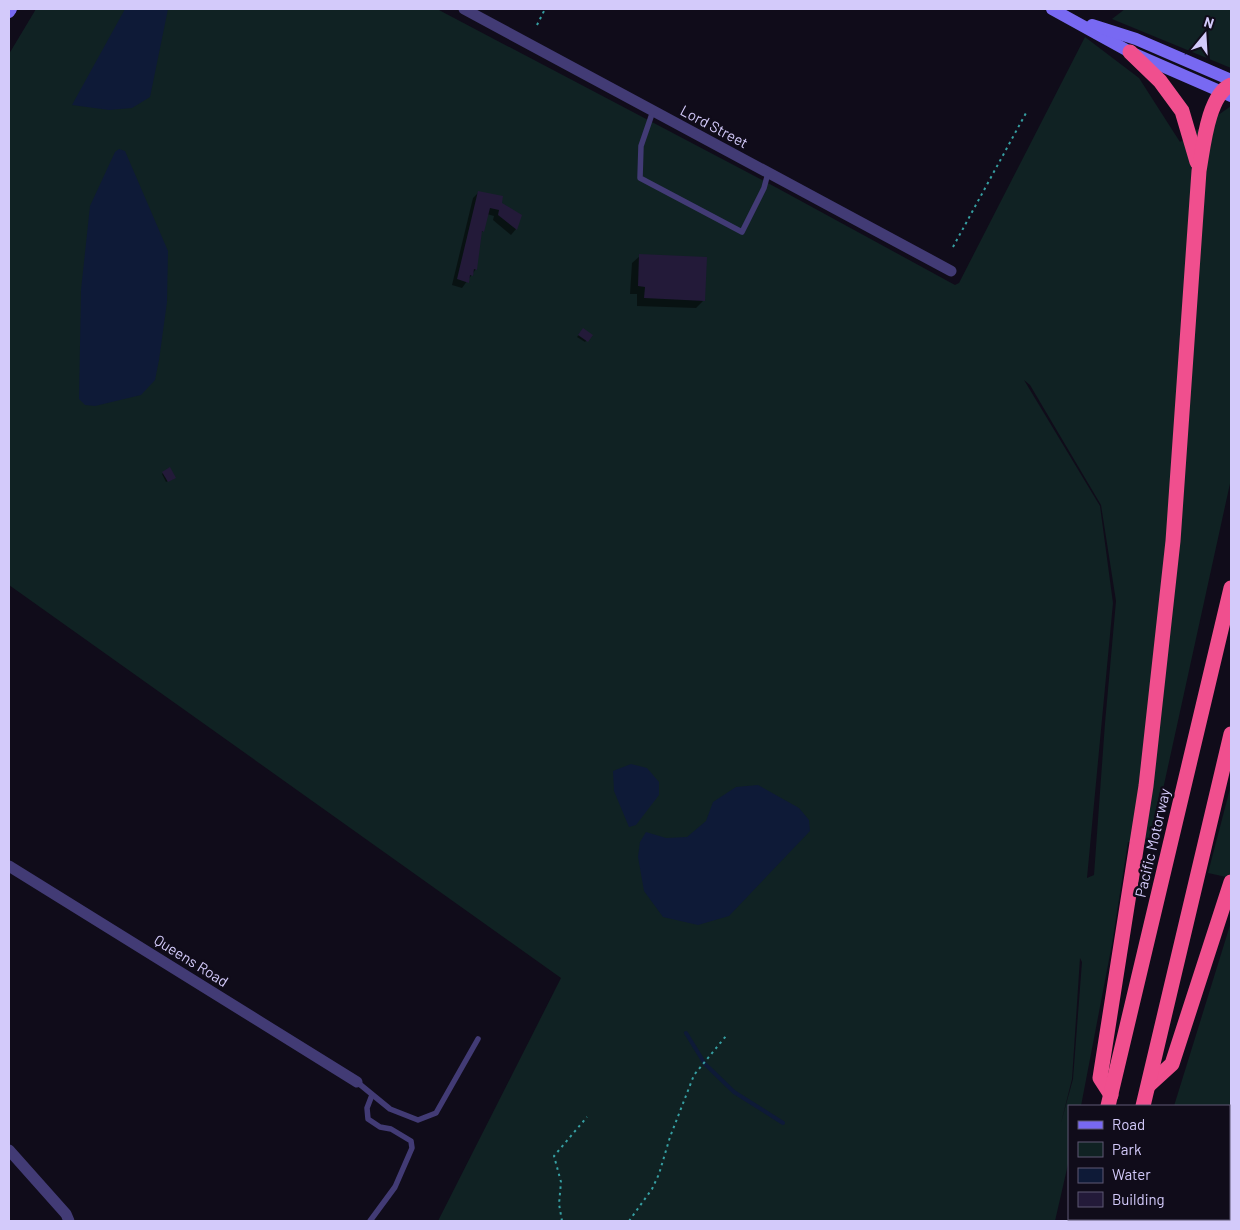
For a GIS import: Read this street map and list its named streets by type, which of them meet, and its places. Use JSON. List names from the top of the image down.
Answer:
{
  "streets": {
    "highway": ["Pacific Motorway"],
    "street": ["Lord Street", "Queens Road"]
  },
  "legend": [
    "Road",
    "Park",
    "Water",
    "Building"
  ],
  "north": "top"
}
